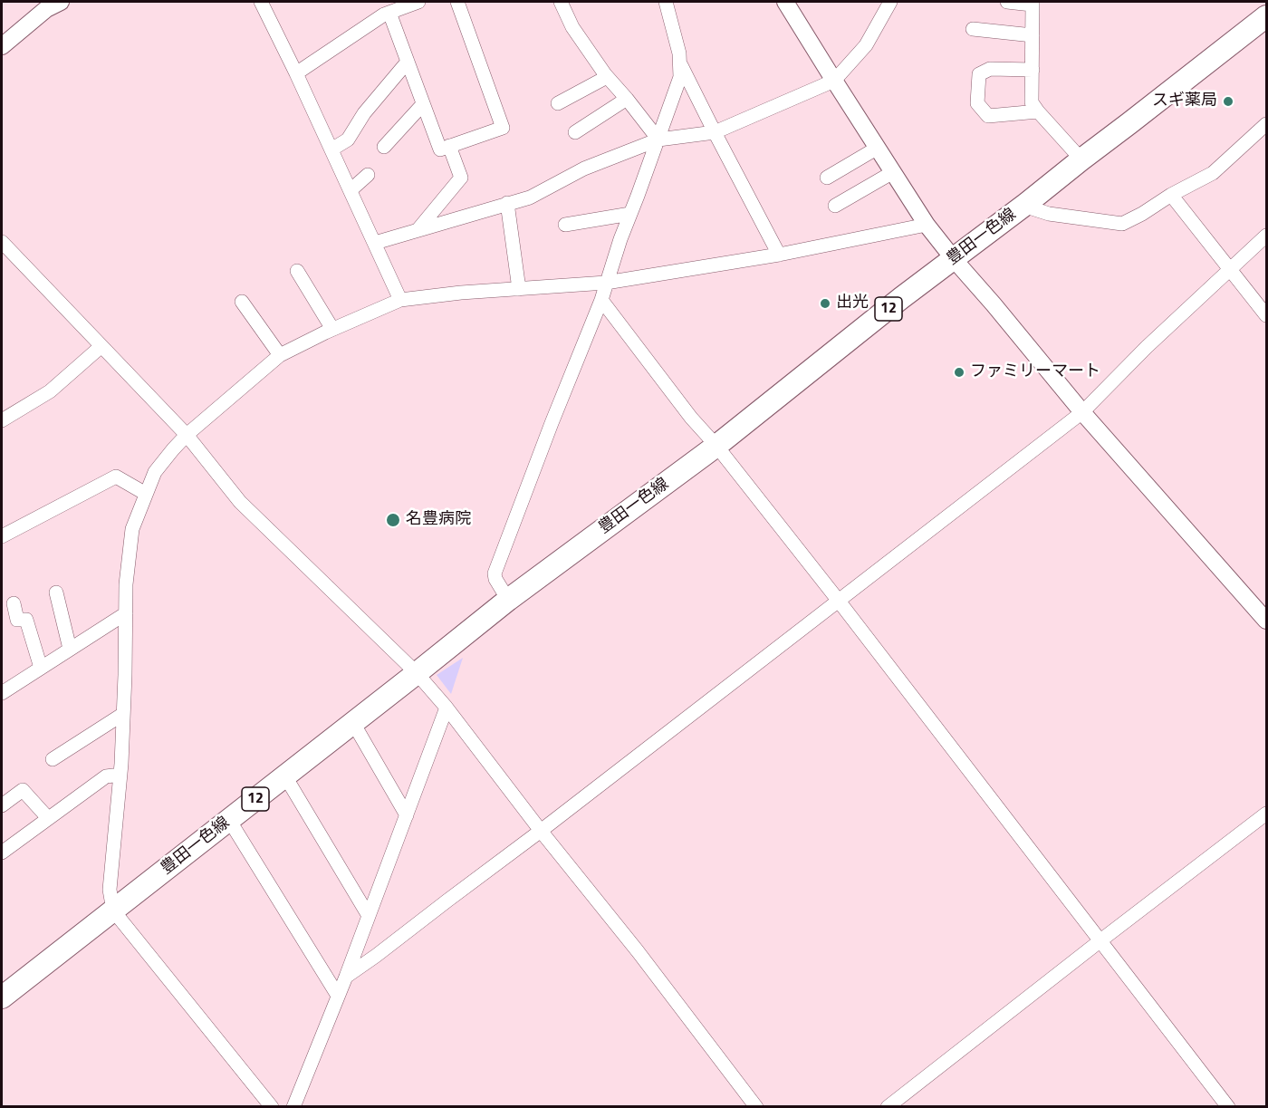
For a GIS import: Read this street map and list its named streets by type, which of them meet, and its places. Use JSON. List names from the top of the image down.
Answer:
{
  "streets": {
    "main road": ["豊田一色線", "12"]
  },
  "places": [
    "スギ薬局",
    "出光",
    "ファミリーマート",
    "名豊病院"
  ]
}
